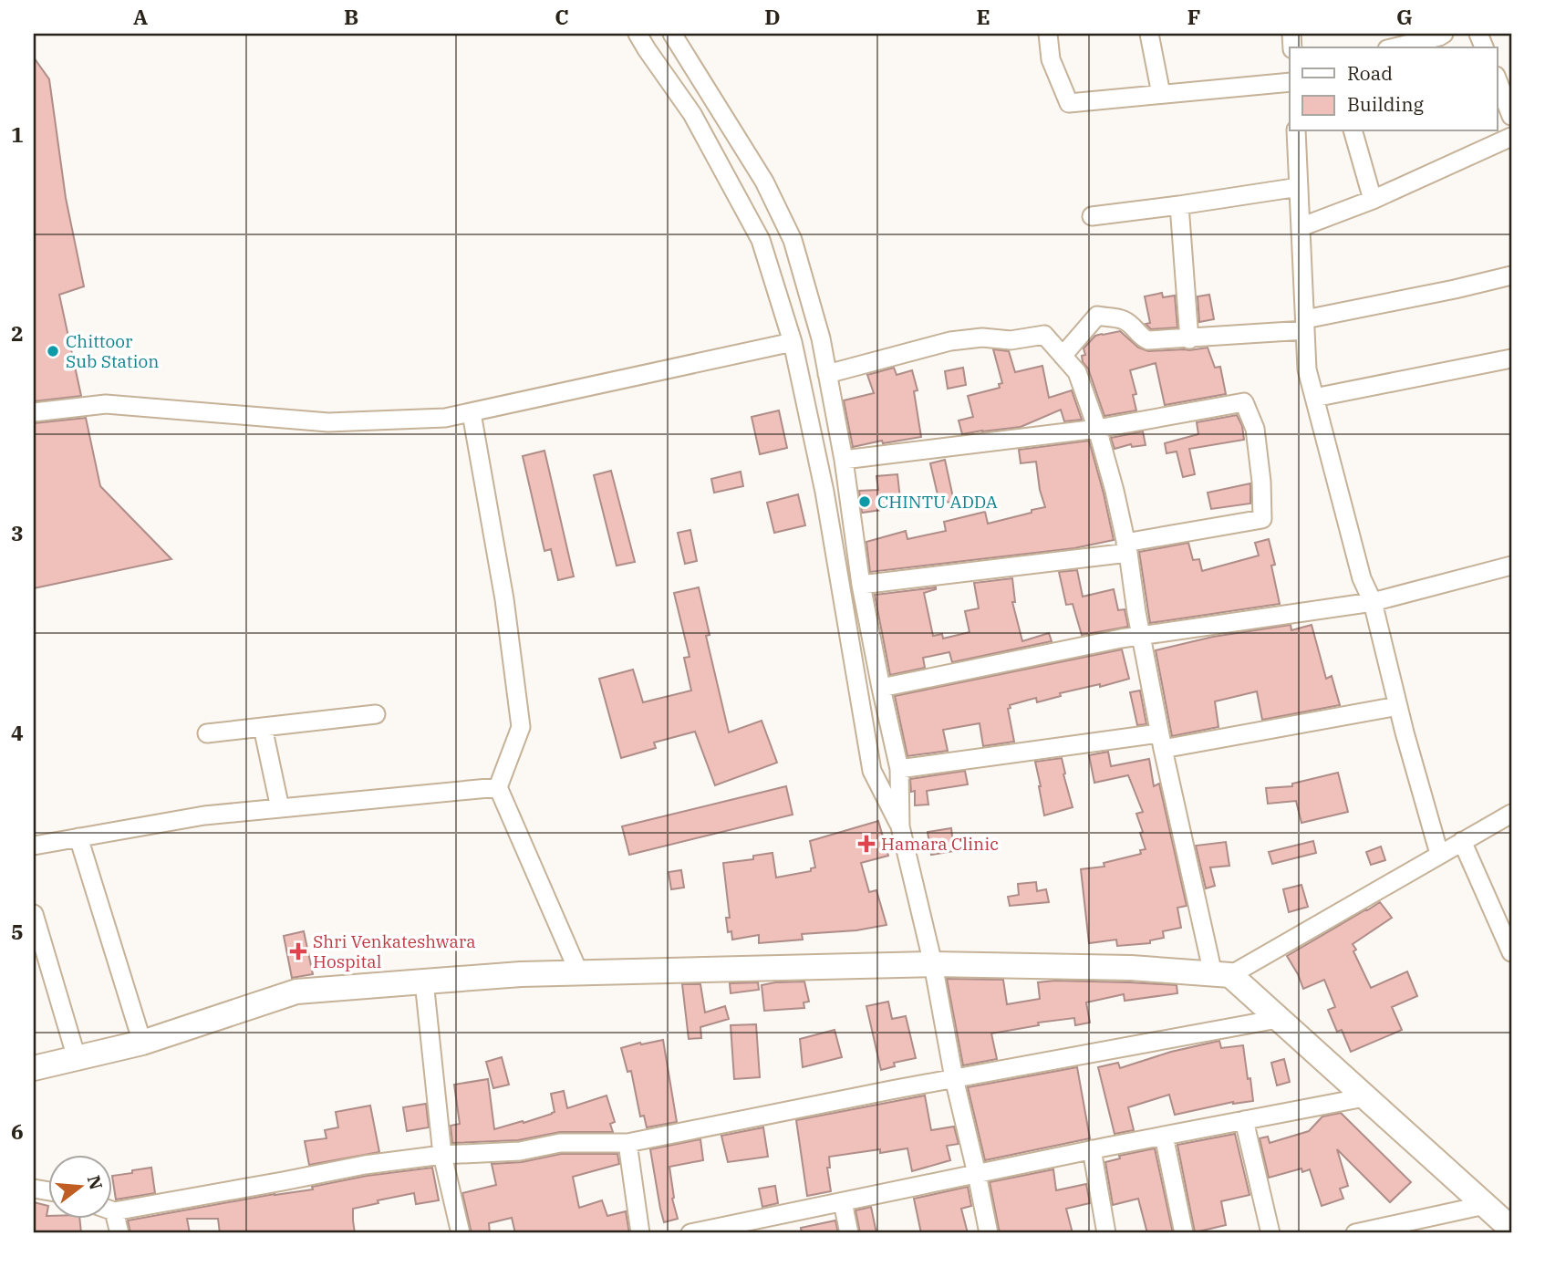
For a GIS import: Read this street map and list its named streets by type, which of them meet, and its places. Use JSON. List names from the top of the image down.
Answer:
{
  "places": {
    "other": ["Chittoor Sub Station", "CHINTU ADDA"],
    "health": ["Hamara Clinic", "Shri Venkateshwara Hospital"]
  },
  "legend": ["Road", "Building"],
  "north": "right",
  "grid": {
    "columns": [
      "A",
      "B",
      "C",
      "D",
      "E",
      "F",
      "G"
    ],
    "rows": [
      "1",
      "2",
      "3",
      "4",
      "5",
      "6"
    ]
  }
}
